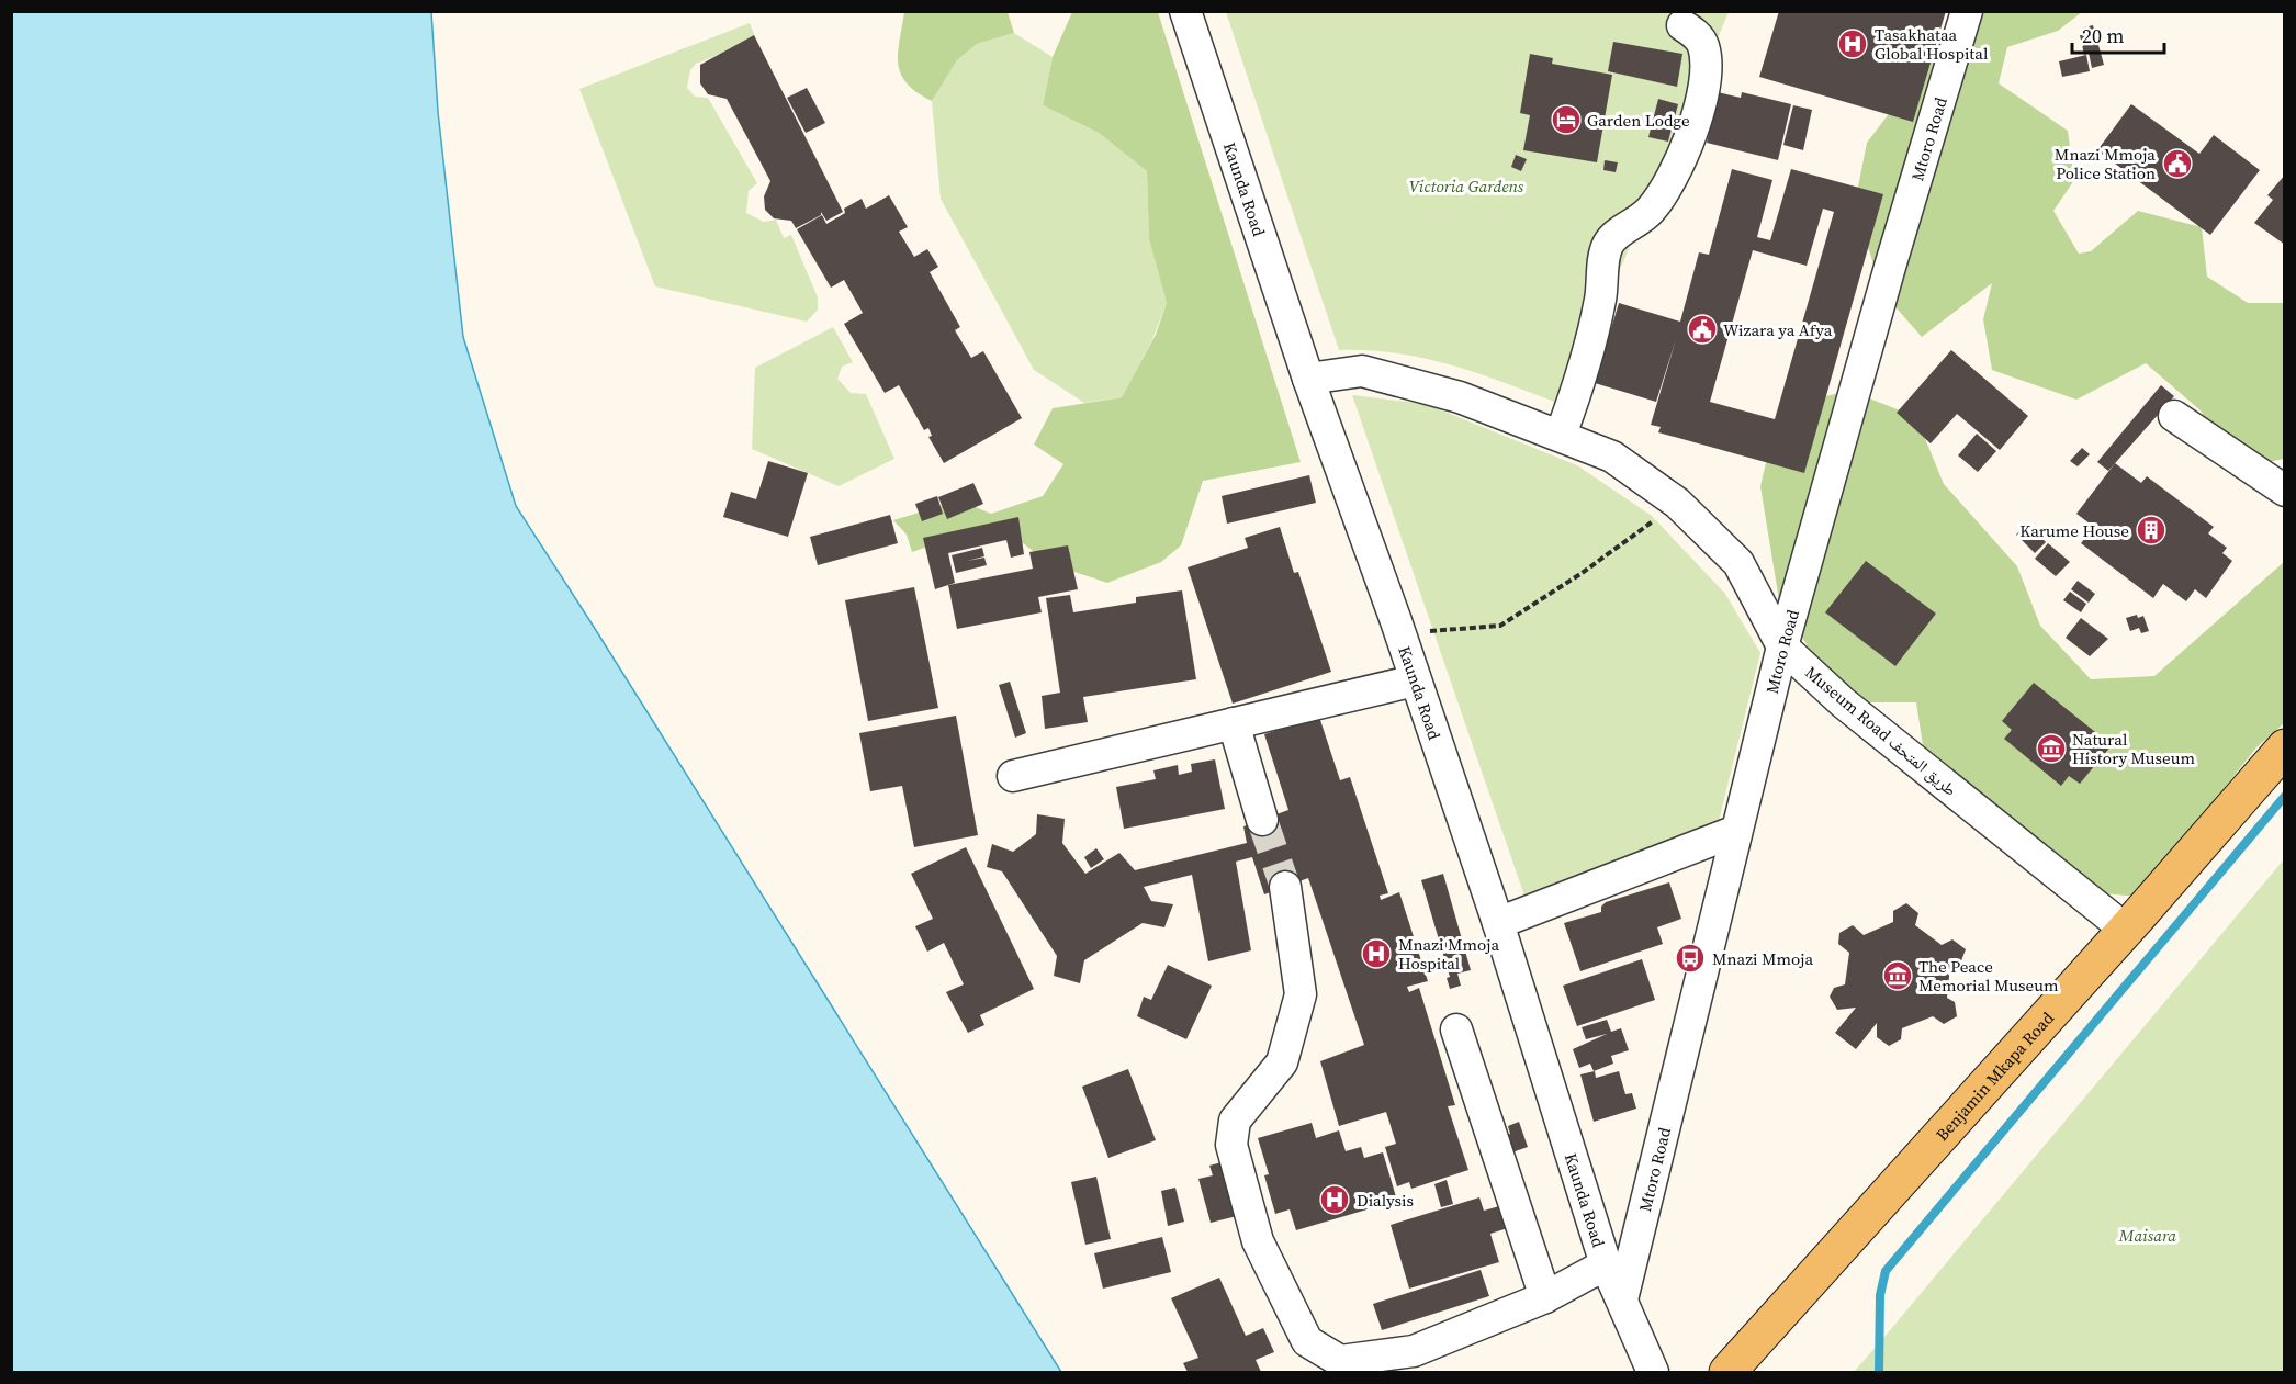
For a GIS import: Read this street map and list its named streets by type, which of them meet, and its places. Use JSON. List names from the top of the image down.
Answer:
{
  "streets": {
    "main road": ["Benjamin Mkapa Road"],
    "street": ["Mtoro Road", "Kaunda Road", "Museum Road طريق المتحف"]
  },
  "crossings": [
    ["Mtoro Road", "Kaunda Road"],
    ["Mtoro Road", "Museum Road طريق المتحف"],
    ["Kaunda Road", "Museum Road طريق المتحف"],
    ["Museum Road طريق المتحف", "Benjamin Mkapa Road"]
  ],
  "parks": ["Victoria Gardens", "Maisara"],
  "places": {
    "hospital": ["Tasakhataa Global Hospital", "Mnazi Mmoja Hospital", "Dialysis"],
    "hotel": ["Garden Lodge"],
    "public building": ["Mnazi Mmoja Police Station", "Wizara ya Afya"],
    "building": ["Karume House"],
    "museum": ["Natural History Museum", "The Peace Memorial Museum"],
    "bus stop": ["Mnazi Mmoja"]
  },
  "scale_bar": "20 m"
}
